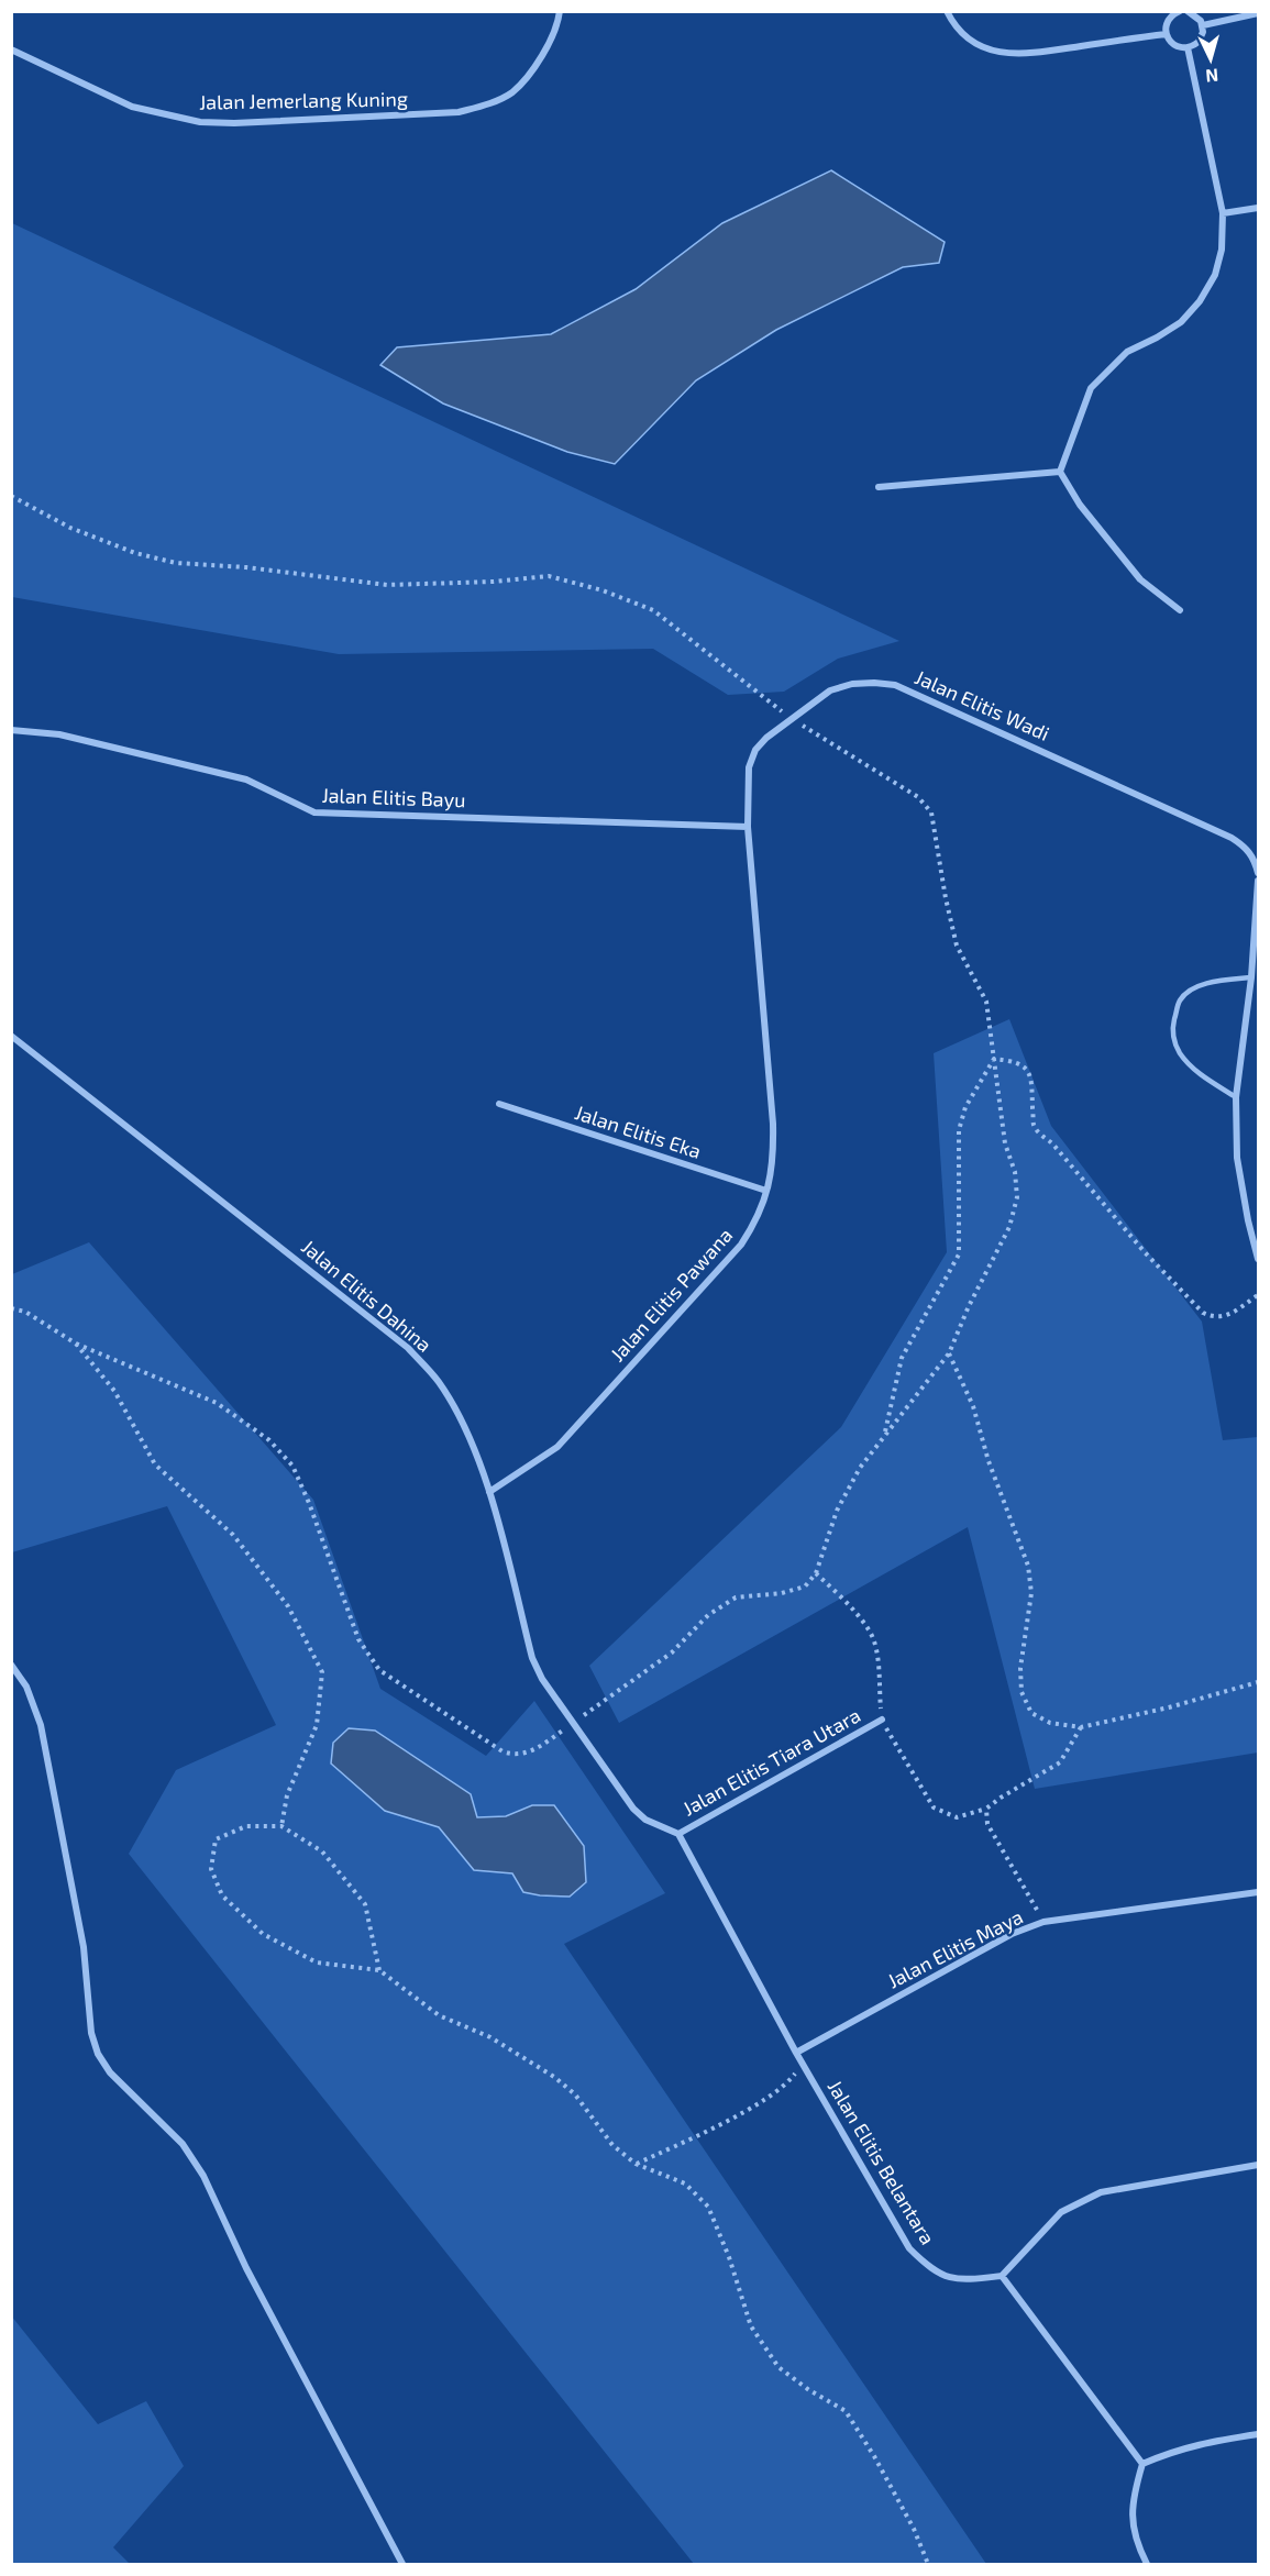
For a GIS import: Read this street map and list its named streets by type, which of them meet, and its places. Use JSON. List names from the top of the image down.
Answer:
{
  "streets": {
    "street": [
      "Jalan Jemerlang Kuning",
      "Jalan Elitis Wadi",
      "Jalan Elitis Bayu",
      "Jalan Elitis Eka",
      "Jalan Elitis Pawana",
      "Jalan Elitis Dahina",
      "Jalan Elitis Tiara Utara",
      "Jalan Elitis Maya",
      "Jalan Elitis Belantara"
    ]
  },
  "crossings": [
    ["Jalan Elitis Wadi", "Jalan Elitis Bayu"],
    ["Jalan Elitis Wadi", "Jalan Elitis Pawana"],
    ["Jalan Elitis Bayu", "Jalan Elitis Pawana"],
    ["Jalan Elitis Eka", "Jalan Elitis Pawana"],
    ["Jalan Elitis Pawana", "Jalan Elitis Dahina"],
    ["Jalan Elitis Dahina", "Jalan Elitis Tiara Utara"],
    ["Jalan Elitis Dahina", "Jalan Elitis Belantara"],
    ["Jalan Elitis Tiara Utara", "Jalan Elitis Belantara"],
    ["Jalan Elitis Maya", "Jalan Elitis Belantara"]
  ],
  "north": "bottom"
}
